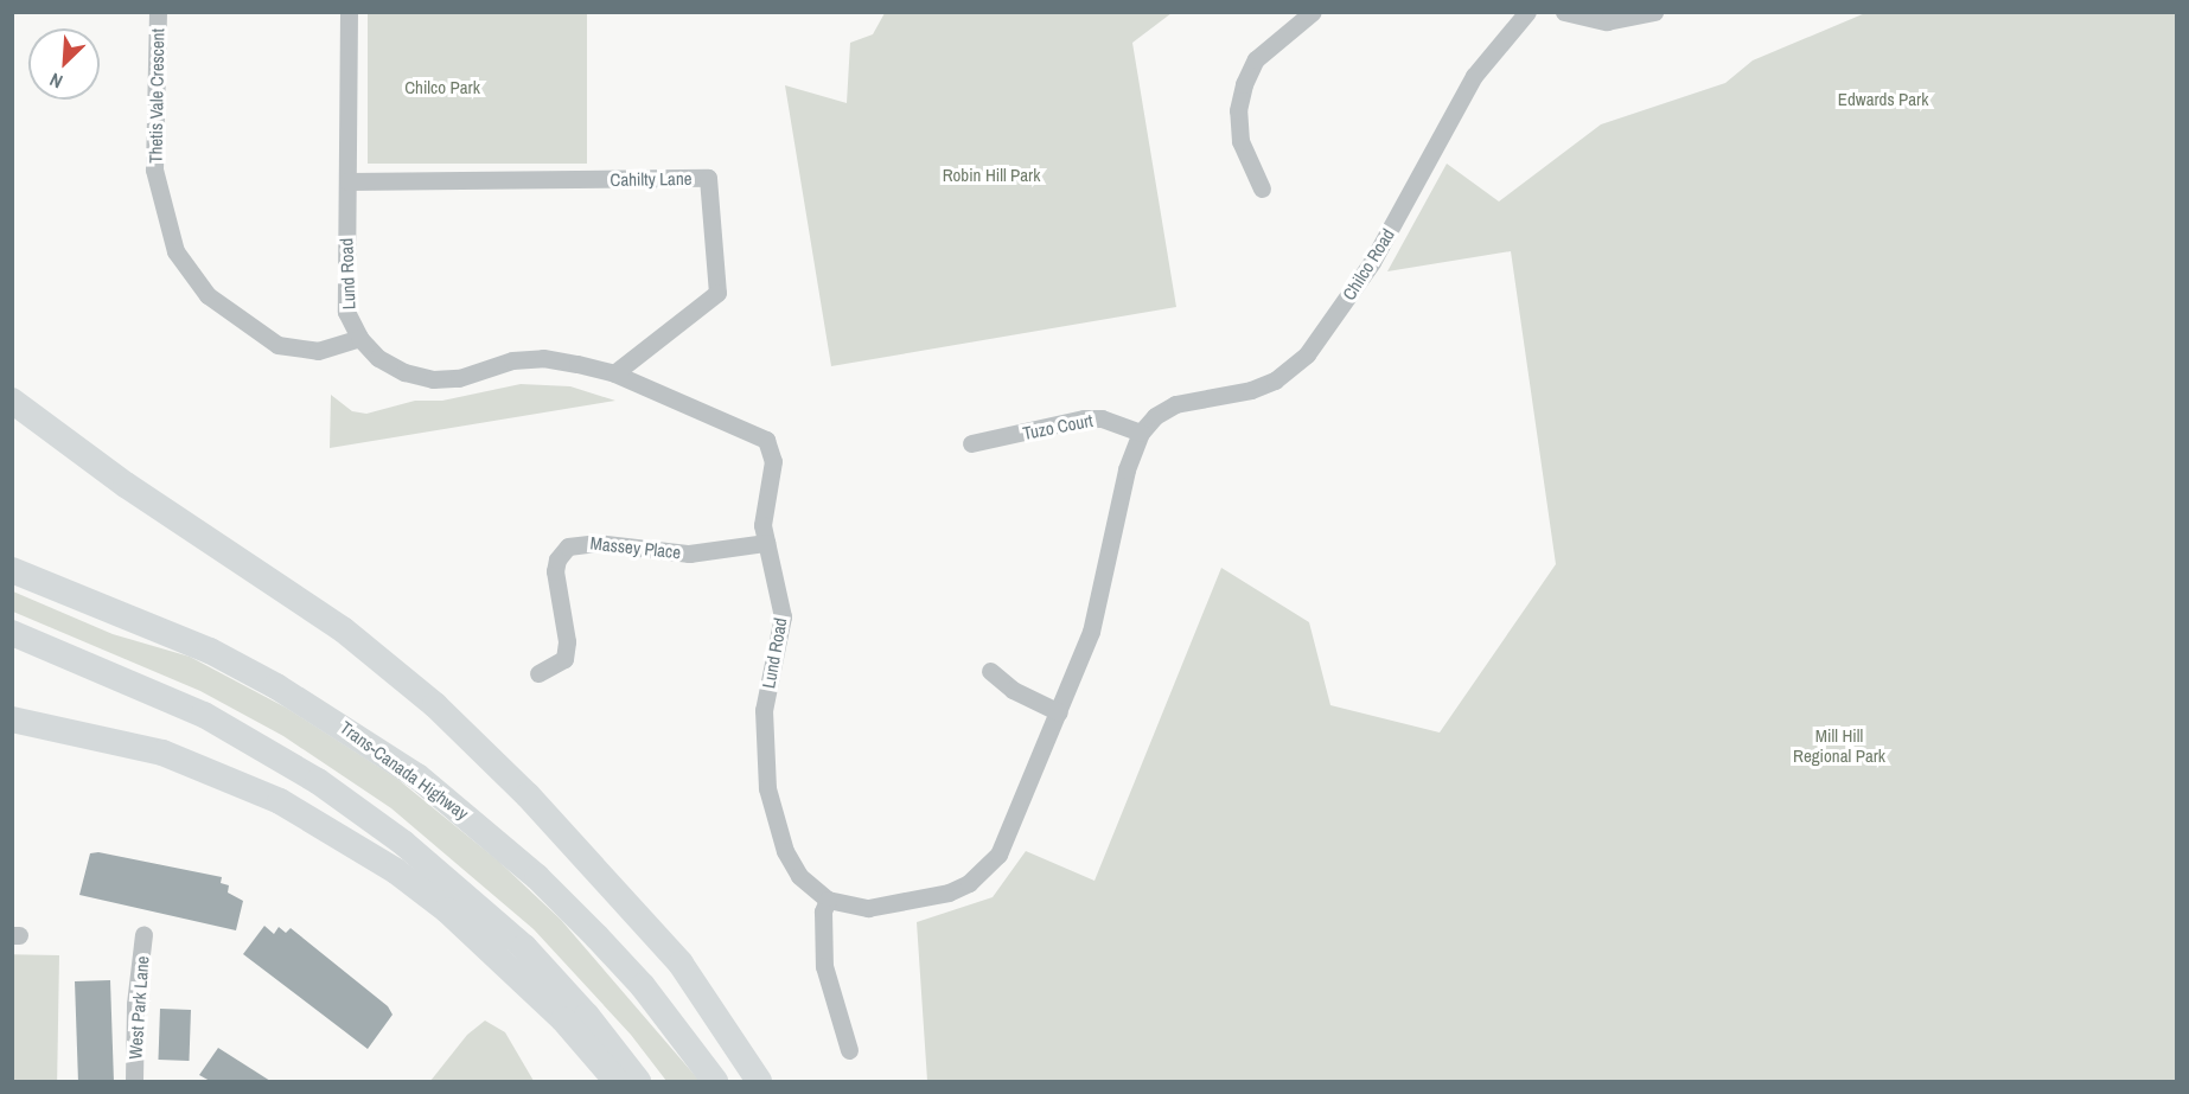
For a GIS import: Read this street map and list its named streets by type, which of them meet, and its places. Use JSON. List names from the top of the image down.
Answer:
{
  "streets": {
    "highway": ["Trans-Canada Highway"],
    "street": [
      "Thetis Vale Crescent",
      "Cahilty Lane",
      "Chilco Road",
      "Lund Road",
      "Tuzo Court",
      "Massey Place",
      "West Park Lane"
    ]
  },
  "crossings": [
    ["Thetis Vale Crescent", "Lund Road"],
    ["Cahilty Lane", "Lund Road"],
    ["Chilco Road", "Lund Road"],
    ["Chilco Road", "Tuzo Court"],
    ["Lund Road", "Tuzo Court"],
    ["Lund Road", "Massey Place"]
  ],
  "parks": [
    "Chilco Park",
    "Edwards Park",
    "Robin Hill Park",
    "Mill Hill Regional Park"
  ],
  "north": "bottom left"
}
